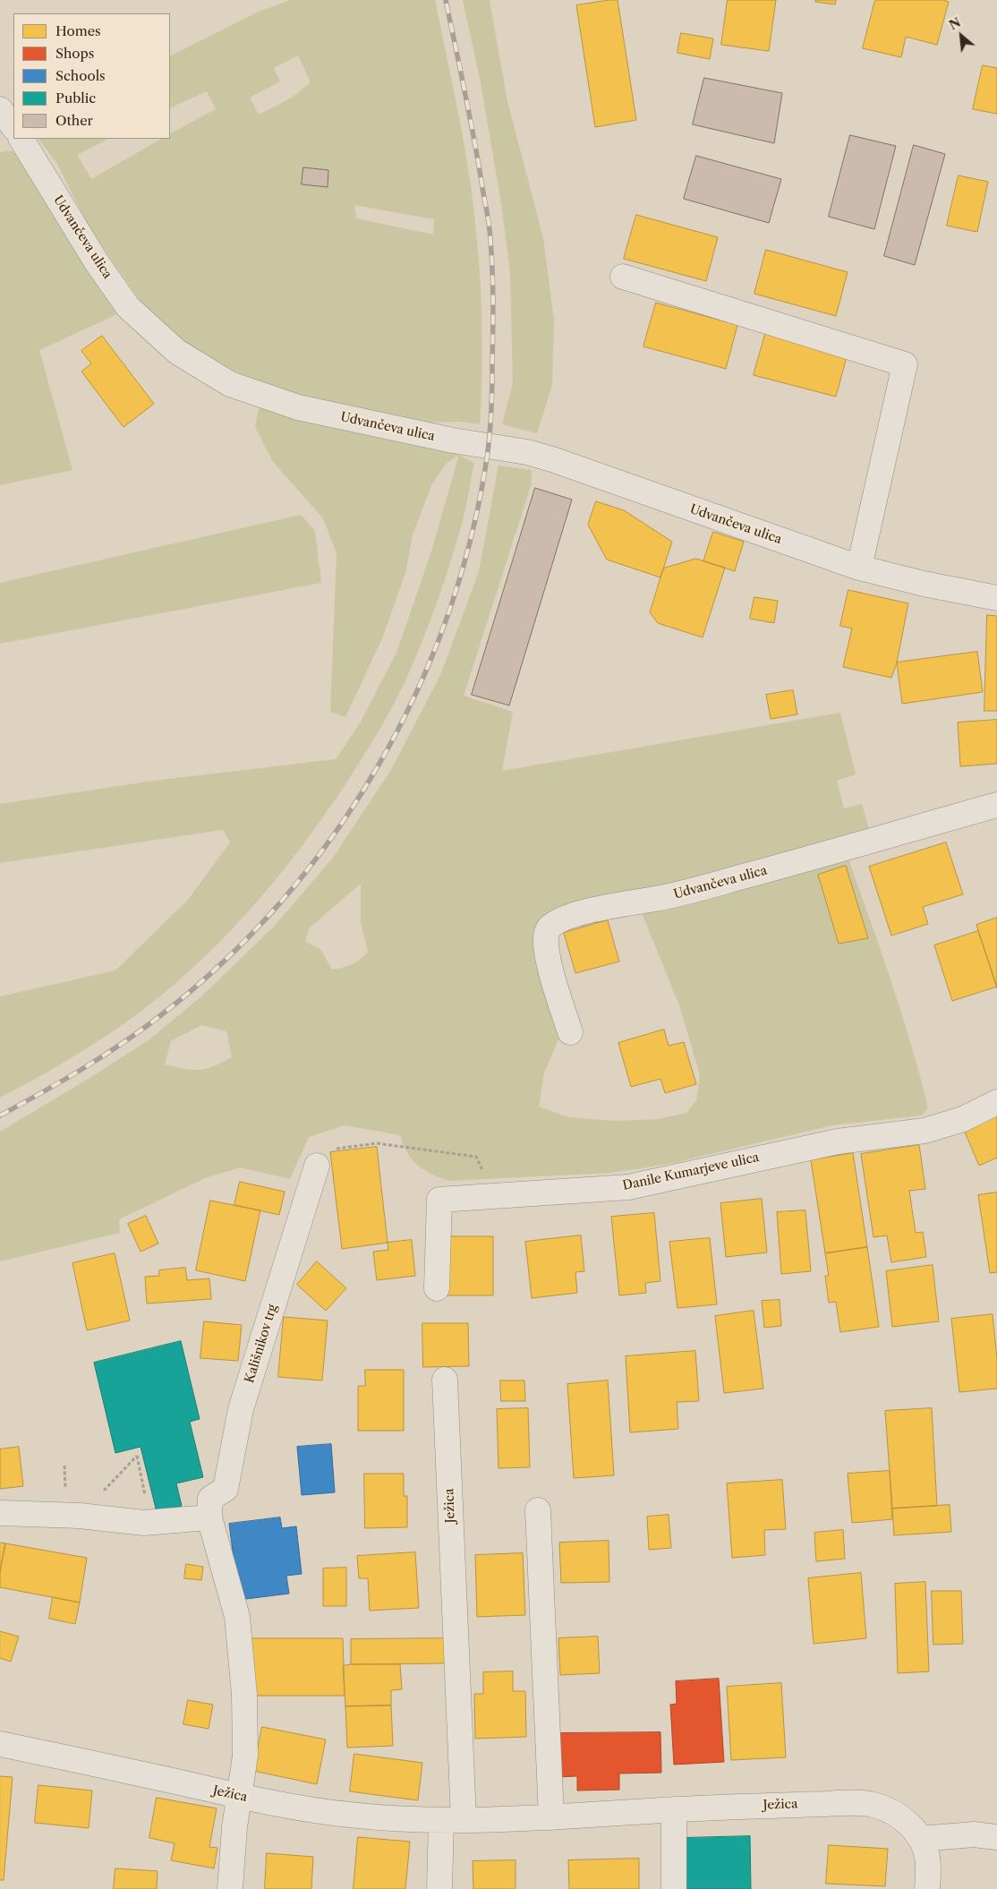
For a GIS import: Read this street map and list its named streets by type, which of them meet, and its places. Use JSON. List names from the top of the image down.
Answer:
{
  "streets": {
    "street": [
      "Udvančeva ulica",
      "Danile Kumarjeve ulica",
      "Kališnikov trg",
      "Ježica"
    ]
  },
  "legend": [
    "Homes",
    "Shops",
    "Schools",
    "Public",
    "Other"
  ],
  "north": "top left"
}
